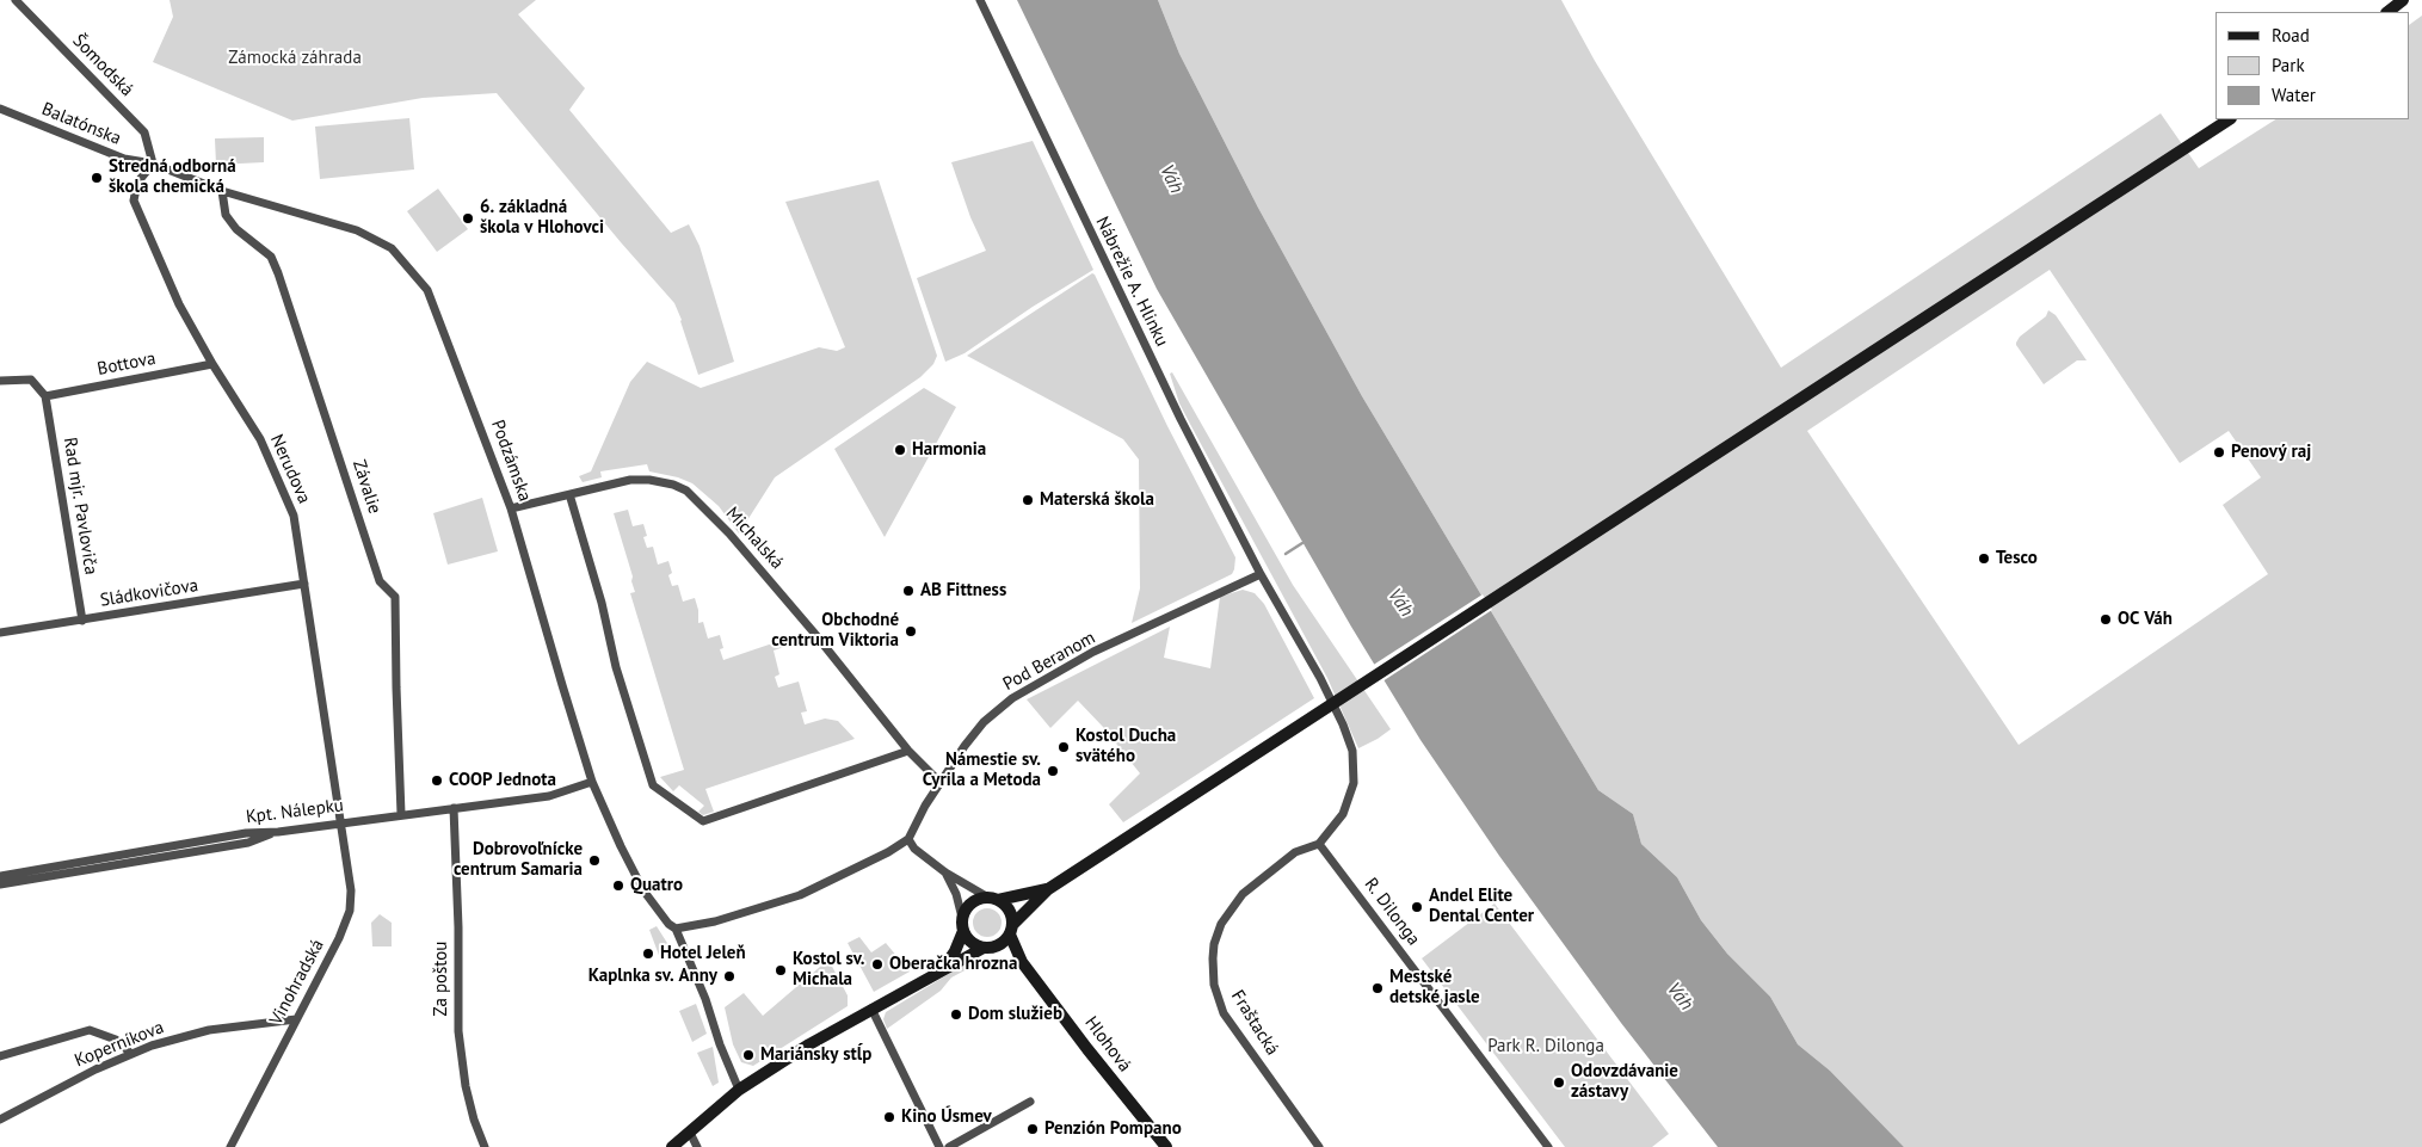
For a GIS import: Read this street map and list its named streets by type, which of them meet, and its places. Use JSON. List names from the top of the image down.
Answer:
{
  "streets": {
    "main road": ["Hlohová"],
    "street": [
      "Šomodská",
      "Balatónska",
      "Nábrežie A. Hlinku",
      "Bottova",
      "Podzámska",
      "Nerudova",
      "Závalie",
      "Rad mjr. Pavloviča",
      "Michalská",
      "Sládkovičova",
      "Pod Beranom",
      "Kpt. Nálepku",
      "R. Dilonga",
      "Za poštou",
      "Vinohradská",
      "Fraštacká",
      "Koperníkova"
    ]
  },
  "crossings": [
    ["Šomodská", "Balatónska"],
    ["Šomodská", "Podzámska"],
    ["Šomodská", "Nerudova"],
    ["Balatónska", "Podzámska"],
    ["Balatónska", "Nerudova"],
    ["Nábrežie A. Hlinku", "Pod Beranom"],
    ["Nábrežie A. Hlinku", "R. Dilonga"],
    ["Nábrežie A. Hlinku", "Fraštacká"],
    ["Bottova", "Nerudova"],
    ["Bottova", "Rad mjr. Pavloviča"],
    ["Podzámska", "Nerudova"],
    ["Podzámska", "Závalie"],
    ["Podzámska", "Michalská"],
    ["Podzámska", "Kpt. Nálepku"],
    ["Nerudova", "Sládkovičova"],
    ["Nerudova", "Kpt. Nálepku"],
    ["Nerudova", "Vinohradská"],
    ["Závalie", "Kpt. Nálepku"],
    ["Rad mjr. Pavloviča", "Sládkovičova"],
    ["Michalská", "Pod Beranom"],
    ["Kpt. Nálepku", "Za poštou"],
    ["Kpt. Nálepku", "Vinohradská"],
    ["R. Dilonga", "Fraštacká"],
    ["Vinohradská", "Koperníkova"]
  ],
  "water": ["Váh"],
  "parks": ["Zámocká záhrada", "Park R. Dilonga"],
  "places": [
    "Stredná odborná škola chemická",
    "6. základná škola v Hlohovci",
    "Harmonia",
    "Penový raj",
    "Materská škola",
    "Tesco",
    "AB Fittness",
    "OC Váh",
    "Obchodné centrum Viktoria",
    "Kostol Ducha svätého",
    "Námestie sv. Cyrila a Metoda",
    "COOP Jednota",
    "Dobrovoľnícke centrum Samaria",
    "Quatro",
    "Andel Elite Dental Center",
    "Hotel Jeleň",
    "Oberačka hrozna",
    "Kostol sv. Michala",
    "Kaplnka sv. Anny",
    "Mestské detské jasle",
    "Dom služieb",
    "Mariánsky stĺp",
    "Odovzdávanie zástavy",
    "Kino Úsmev",
    "Penzión Pompano"
  ],
  "legend": ["Road", "Park", "Water"]
}
